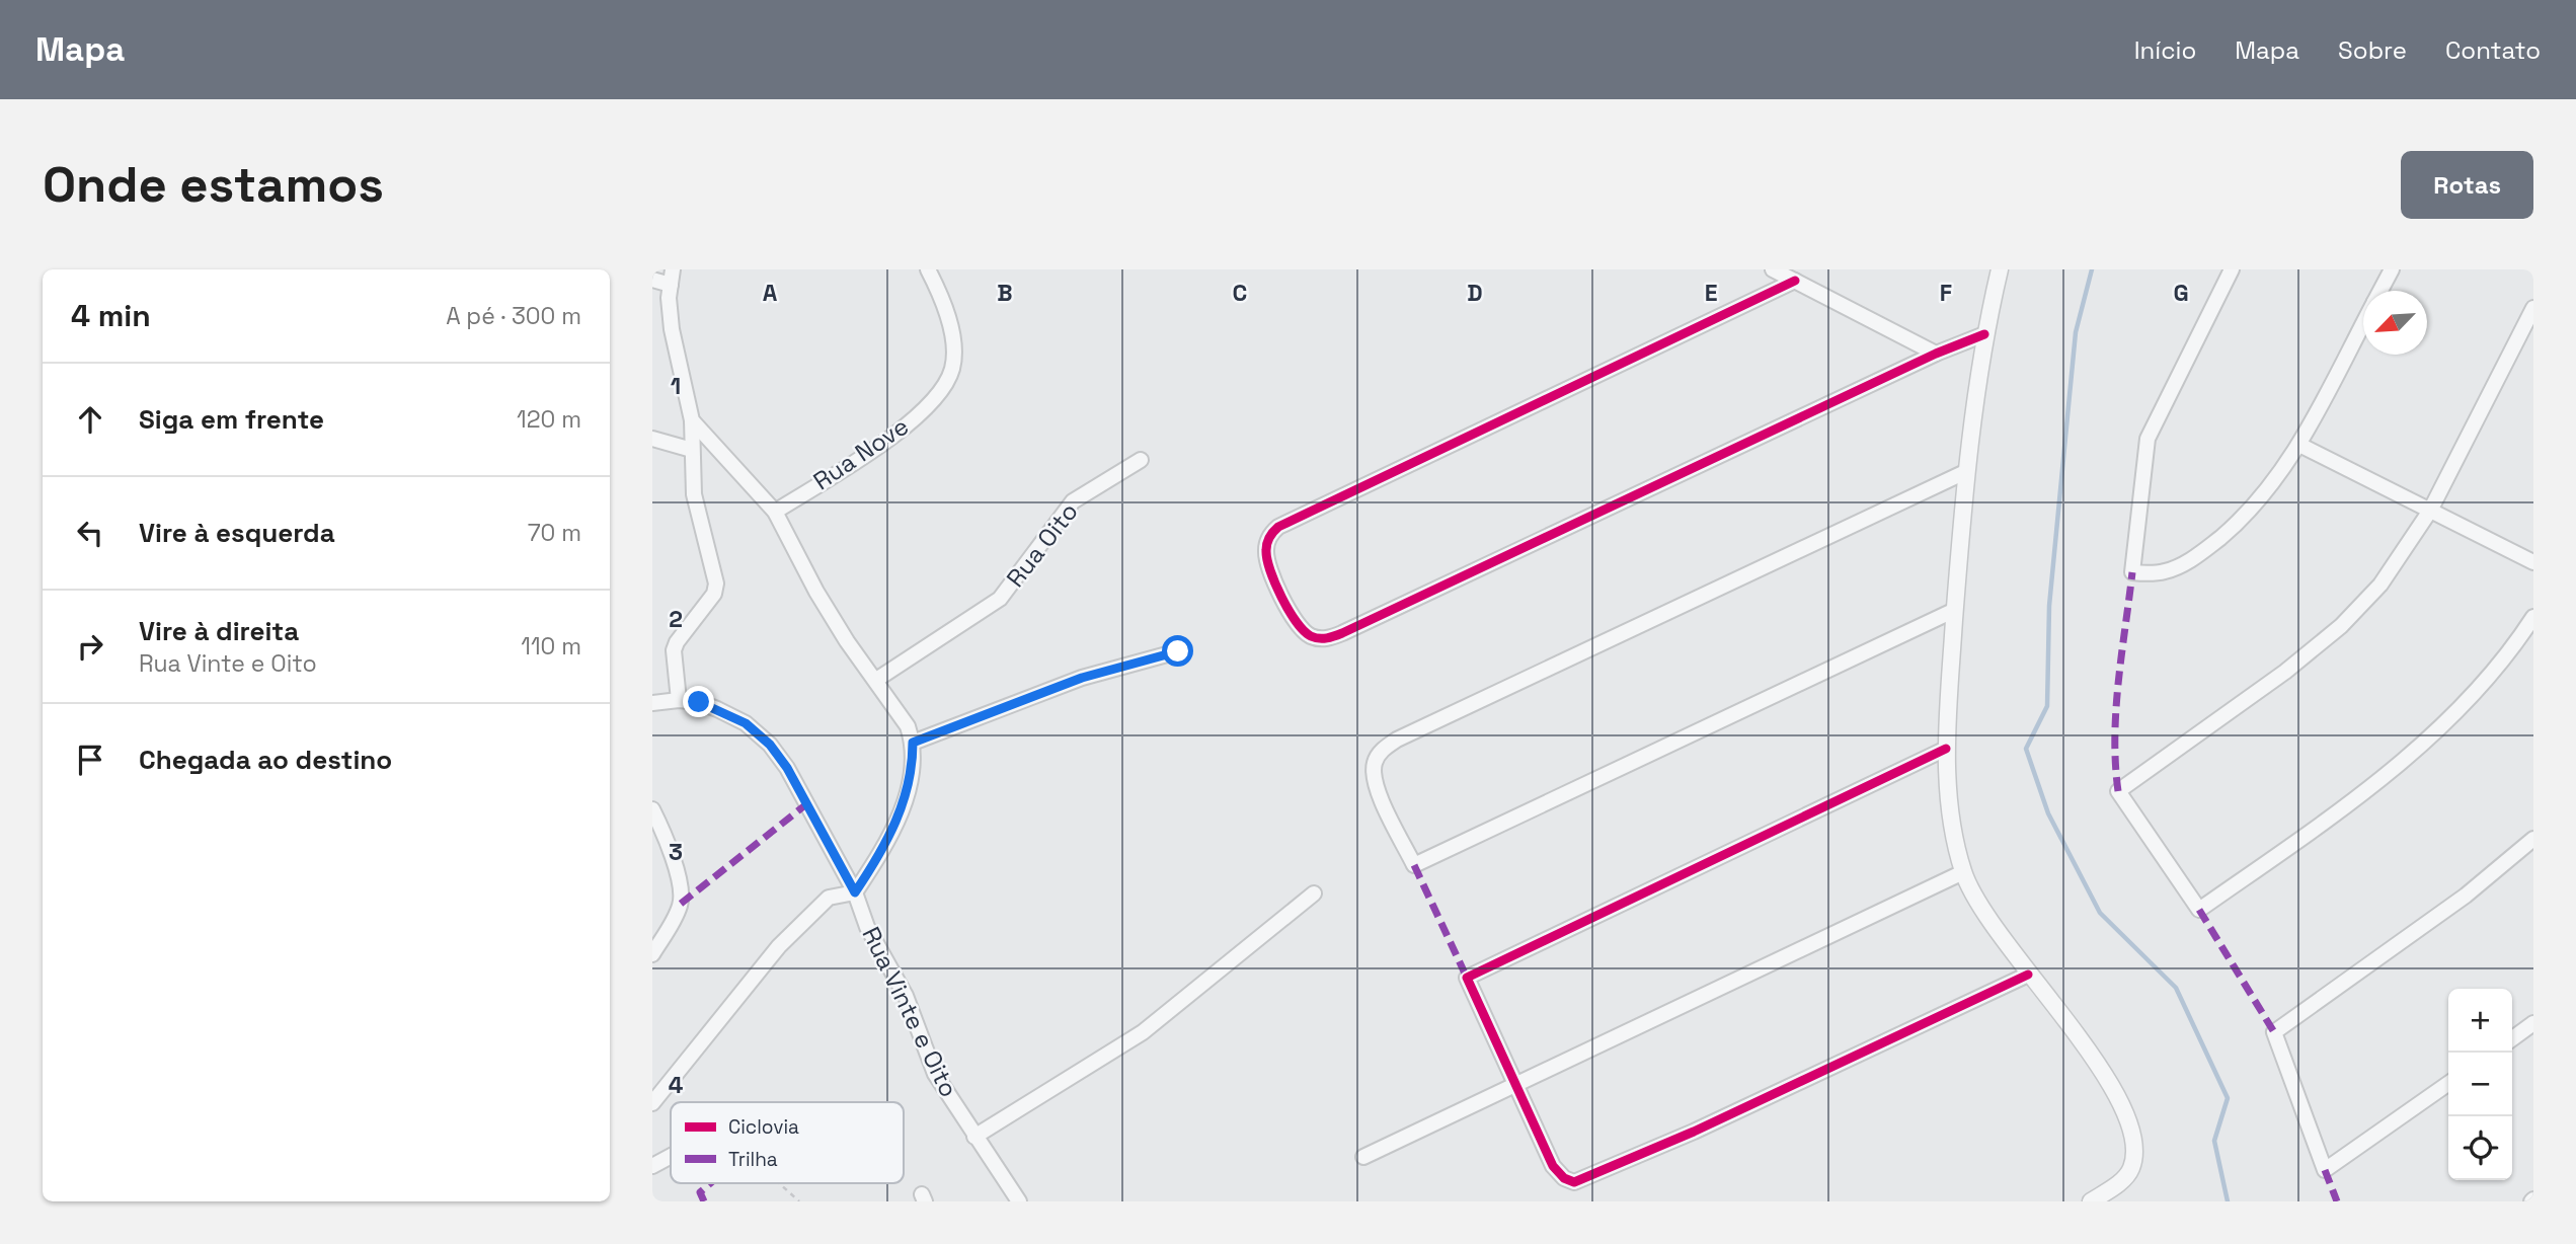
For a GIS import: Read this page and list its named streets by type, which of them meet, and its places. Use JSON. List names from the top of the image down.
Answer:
{
  "streets": {
    "street": ["Rua Nove", "Rua Oito", "Rua Vinte e Oito"]
  },
  "legend": ["Ciclovia", "Trilha"],
  "north": "bottom left",
  "page": {
    "header": "Mapa",
    "nav": [
      "Início",
      "Mapa",
      "Sobre",
      "Contato"
    ],
    "buttons": "Rotas",
    "title": "Onde estamos",
    "heading": ["4 min", "A pé · 300 m"],
    "list": [
      ["Siga em frente", "120 m"],
      ["Vire à esquerda", "70 m"],
      ["Vire à direita", "Rua Vinte e Oito", "110 m"],
      "Chegada ao destino"
    ],
    "map_buttons": ["+", "−"]
  },
  "grid": {
    "columns": [
      "A",
      "B",
      "C",
      "D",
      "E",
      "F",
      "G"
    ],
    "rows": [
      "1",
      "2",
      "3",
      "4"
    ]
  }
}
